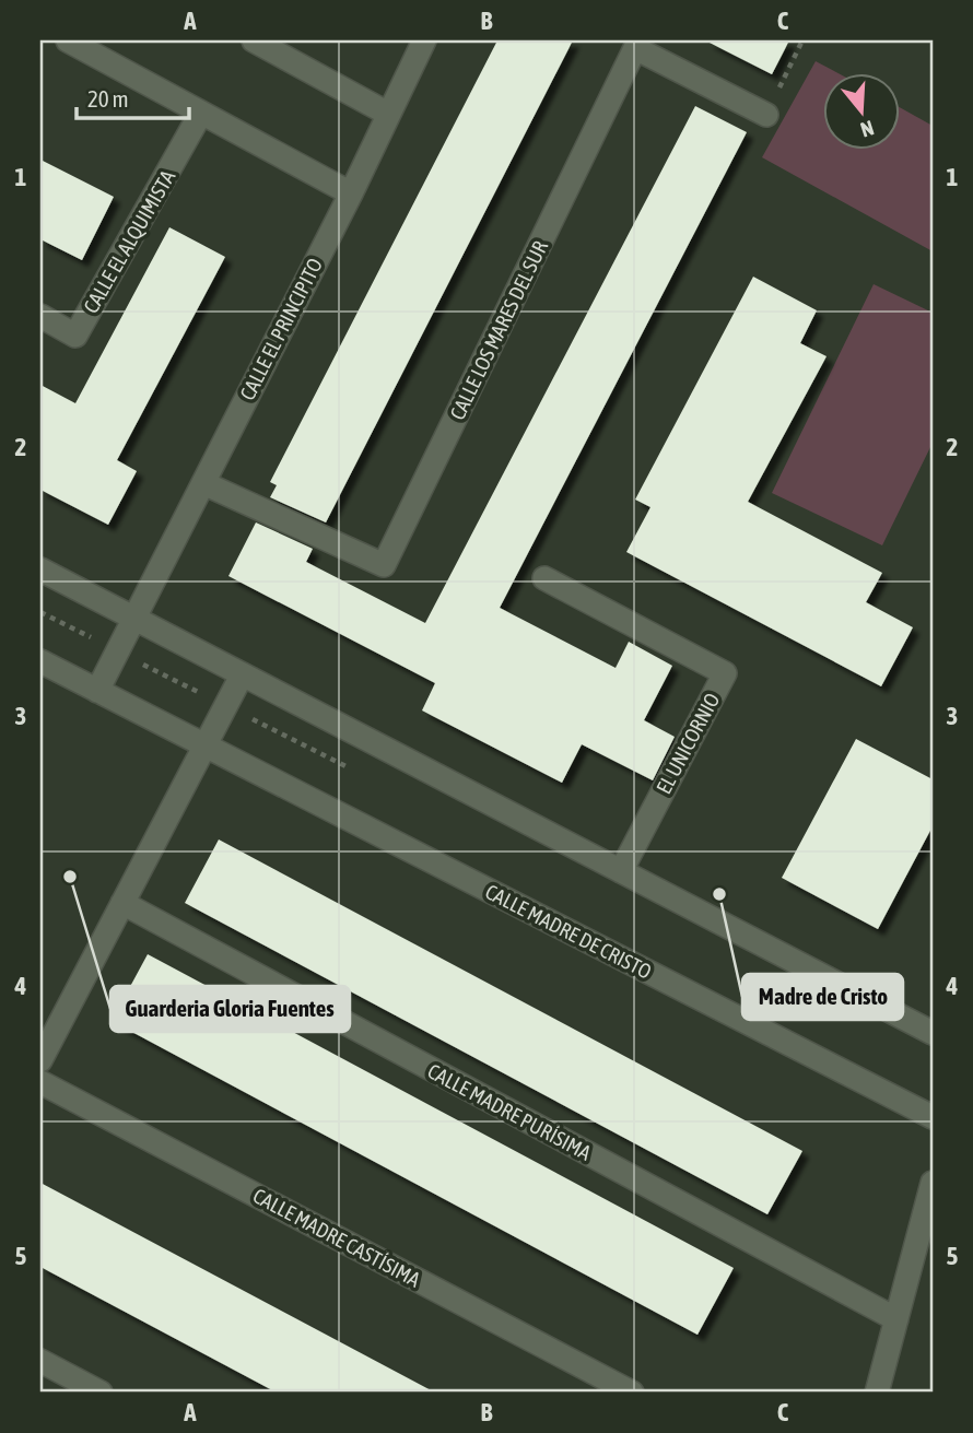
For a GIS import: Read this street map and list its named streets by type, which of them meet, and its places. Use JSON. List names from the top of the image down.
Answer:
{
  "streets": {
    "street": [
      "CALLE EL ALQUIMISTA",
      "CALLE EL PRINCIPITO",
      "CALLE LOS MARES DEL SUR",
      "EL UNICORNIO",
      "CALLE MADRE DE CRISTO",
      "CALLE MADRE PURÍSIMA",
      "CALLE MADRE CASTÍSIMA"
    ]
  },
  "crossings": [
    ["CALLE EL PRINCIPITO", "CALLE LOS MARES DEL SUR"],
    ["CALLE EL PRINCIPITO", "CALLE MADRE DE CRISTO"]
  ],
  "places": ["Guarderia Gloria Fuentes", "Madre de Cristo"],
  "scale_bar": "20 m",
  "north": "bottom",
  "grid": {
    "columns": ["A", "B", "C"],
    "rows": [
      "1",
      "2",
      "3",
      "4",
      "5"
    ]
  }
}
